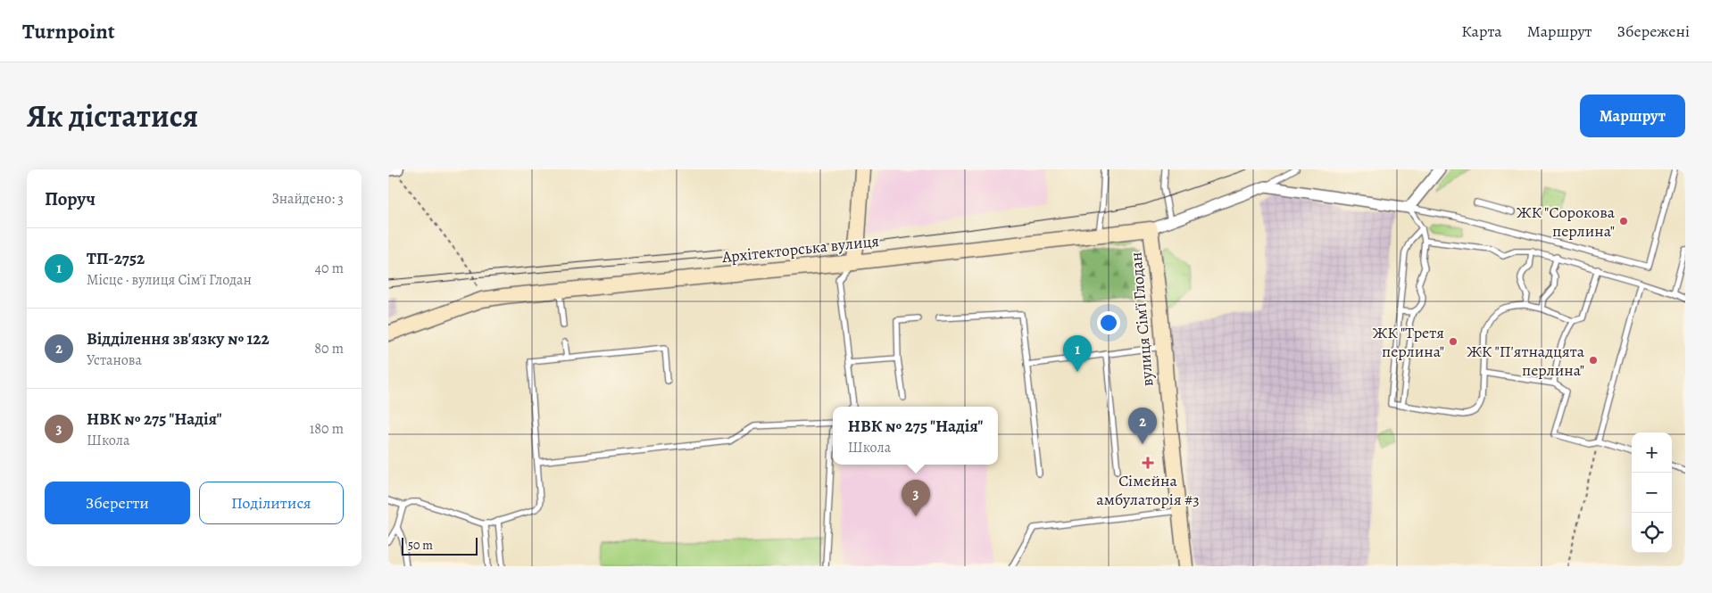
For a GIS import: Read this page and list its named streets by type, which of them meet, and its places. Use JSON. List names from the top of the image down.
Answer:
{
  "streets": {
    "street": ["Архітекторська вулиця", "вулиця Сім'ї Глодан"]
  },
  "crossings": [
    ["Архітекторська вулиця", "вулиця Сім'ї Глодан"]
  ],
  "places": {
    "other": ["ЖК \"Сорокова перлина\"", "ЖК \"Третя перлина\"", "ЖК \"П'ятнадцята перлина\""],
    "health": ["Сімейна амбулаторія #3"]
  },
  "scale_bar": "50 m",
  "page": {
    "header": "Turnpoint",
    "nav": ["Карта", "Маршрут", "Збережені"],
    "title": "Як дістатися",
    "buttons": [
      "Маршрут",
      ["Зберегти", "Поділитися"]
    ],
    "heading": ["Поруч", "Знайдено: 3"],
    "list": [
      {
        "mark": "1",
        "name": "ТП-2752",
        "note": "Місце · вулиця Сім'ї Глодан",
        "value": "40 m"
      },
      {
        "mark": "2",
        "name": "Відділення зв'язку № 122",
        "note": "Установа",
        "value": "80 m"
      },
      {
        "mark": "3",
        "name": "НВК № 275 \"Надія\"",
        "note": "Школа",
        "value": "180 m"
      }
    ],
    "pins": ["1", "2", "3"],
    "popup": ["НВК № 275 \"Надія\"", "Школа"],
    "map_buttons": ["+", "−"],
    "scale": "50 m"
  }
}
